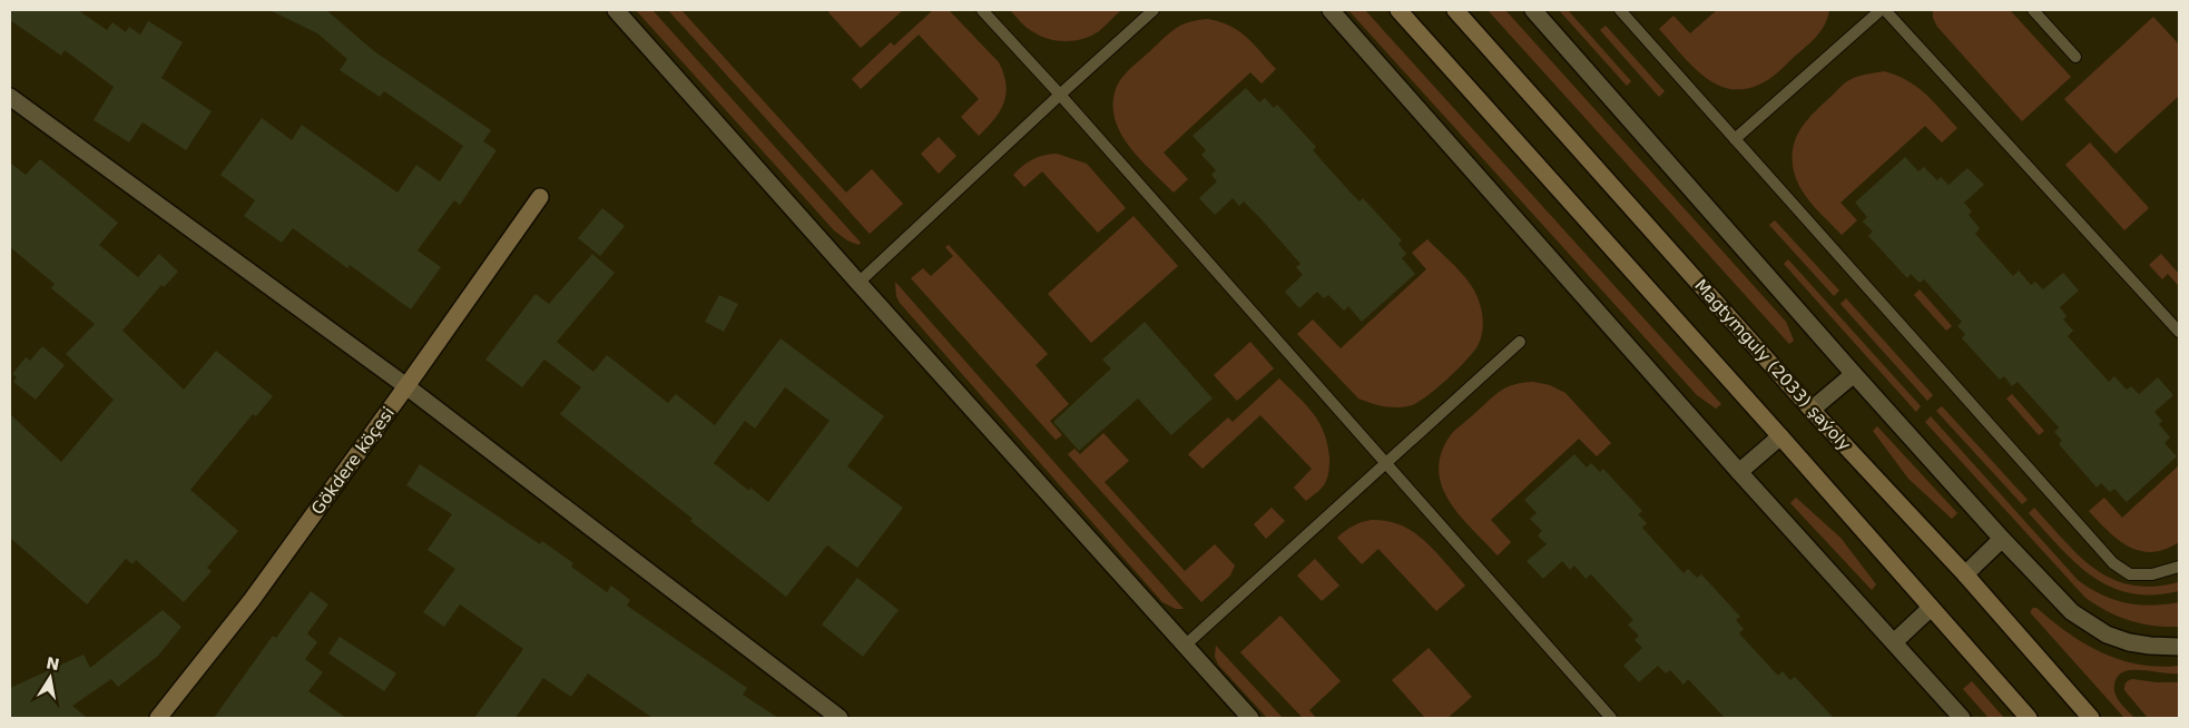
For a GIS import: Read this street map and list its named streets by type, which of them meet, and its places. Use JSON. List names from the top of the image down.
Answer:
{
  "streets": {
    "main road": ["Magtymguly (2033) şaýoly", "Gökdere köçesi"]
  },
  "north": "top"
}
